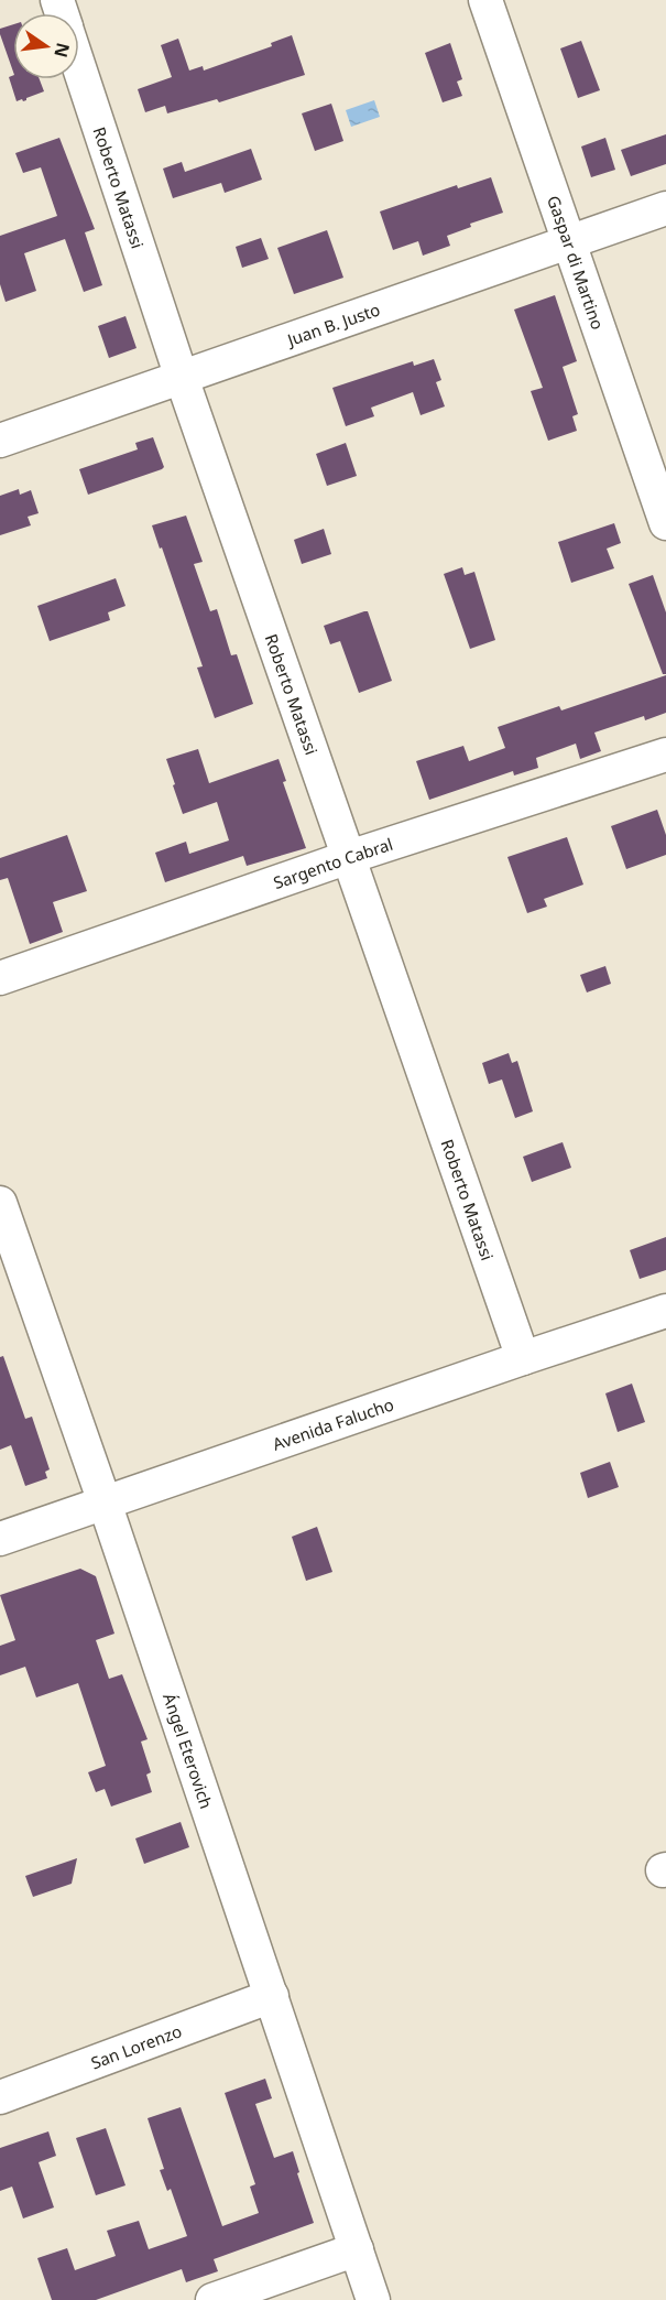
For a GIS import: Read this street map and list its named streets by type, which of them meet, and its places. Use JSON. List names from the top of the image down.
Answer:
{
  "streets": {
    "street": [
      "Roberto Matassi",
      "Gaspar di Martino",
      "Juan B. Justo",
      "Sargento Cabral",
      "Avenida Falucho",
      "Ángel Eterovich",
      "San Lorenzo"
    ]
  },
  "crossings": [
    ["Roberto Matassi", "Juan B. Justo"],
    ["Roberto Matassi", "Sargento Cabral"],
    ["Roberto Matassi", "Avenida Falucho"],
    ["Gaspar di Martino", "Juan B. Justo"],
    ["Avenida Falucho", "Ángel Eterovich"],
    ["Ángel Eterovich", "San Lorenzo"]
  ],
  "north": "right"
}
